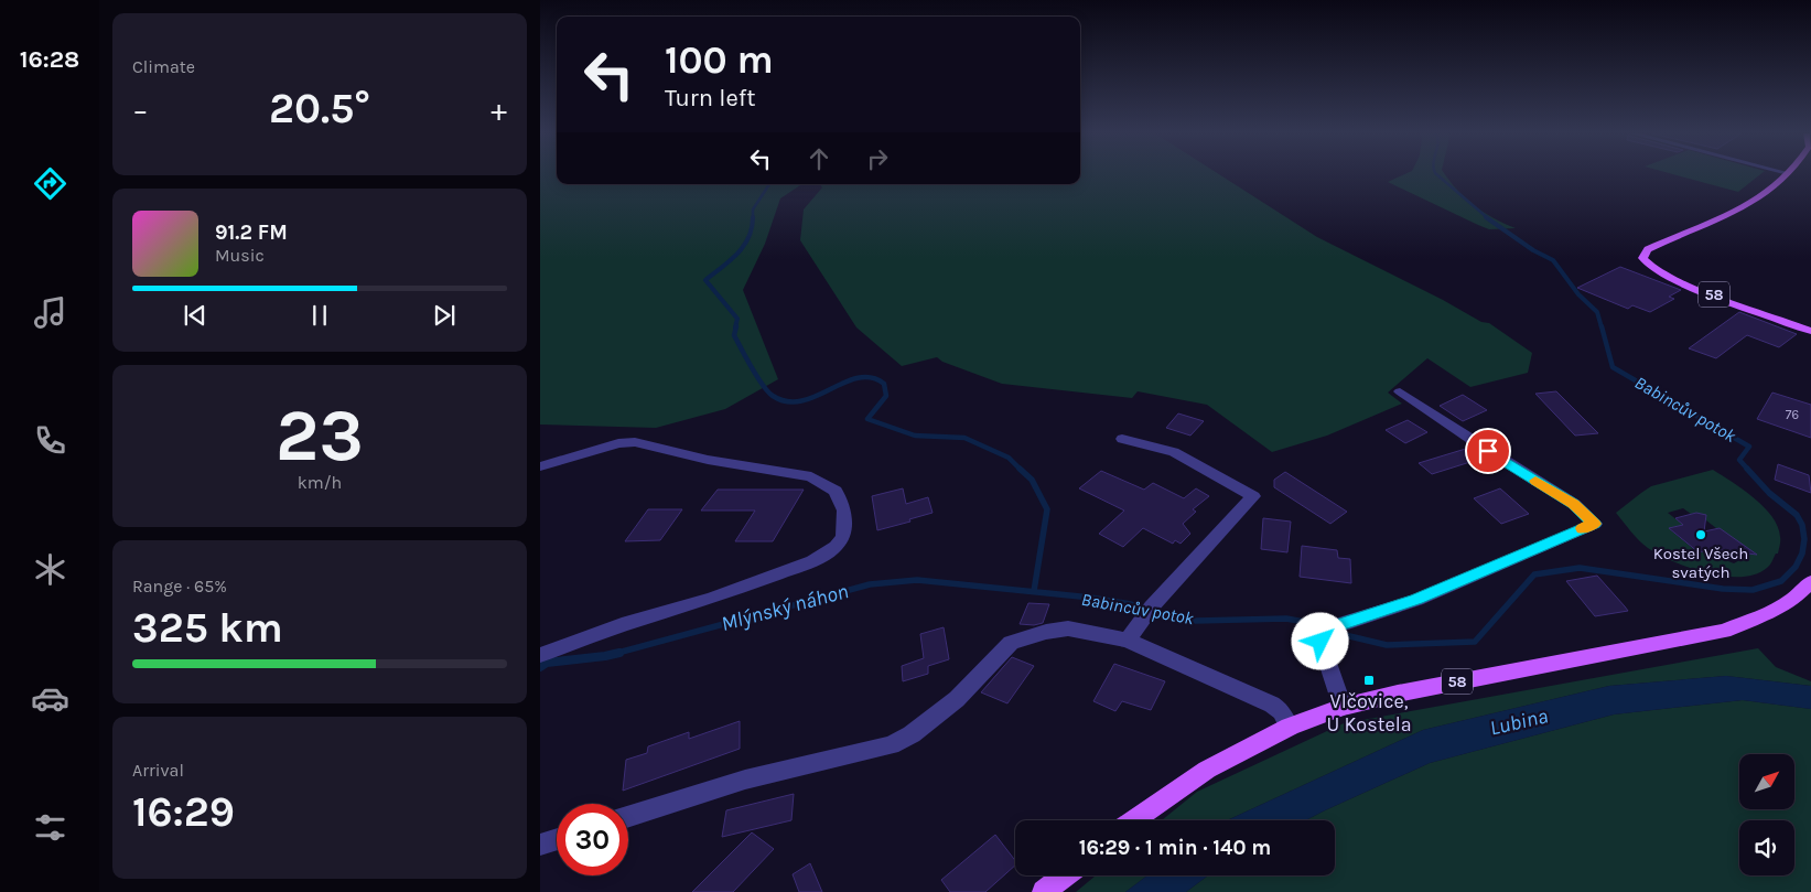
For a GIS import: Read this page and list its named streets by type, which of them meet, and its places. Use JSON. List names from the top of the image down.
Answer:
{
  "streets": {
    "main road": ["58"]
  },
  "water": ["Babincův potok", "Mlýnský náhon", "Lubina"],
  "places": {
    "other": ["Kostel Všech svatých"],
    "transit": ["Vlčovice, U Kostela"]
  },
  "house_numbers": ["76"],
  "north": "top right",
  "page": {
    "tabs": "16:28",
    "tile": [
      "Climate",
      ["23", "km/h"],
      ["Range · 65%", "325 km"],
      ["Arrival", "16:29"]
    ],
    "turn": ["100 m", "Turn left"],
    "heat": ["−", "20.5°", "+"],
    "song": ["91.2 FM", "Music"],
    "limit": "30",
    "trip": "16:29 · 1 min · 140 m"
  }
}
